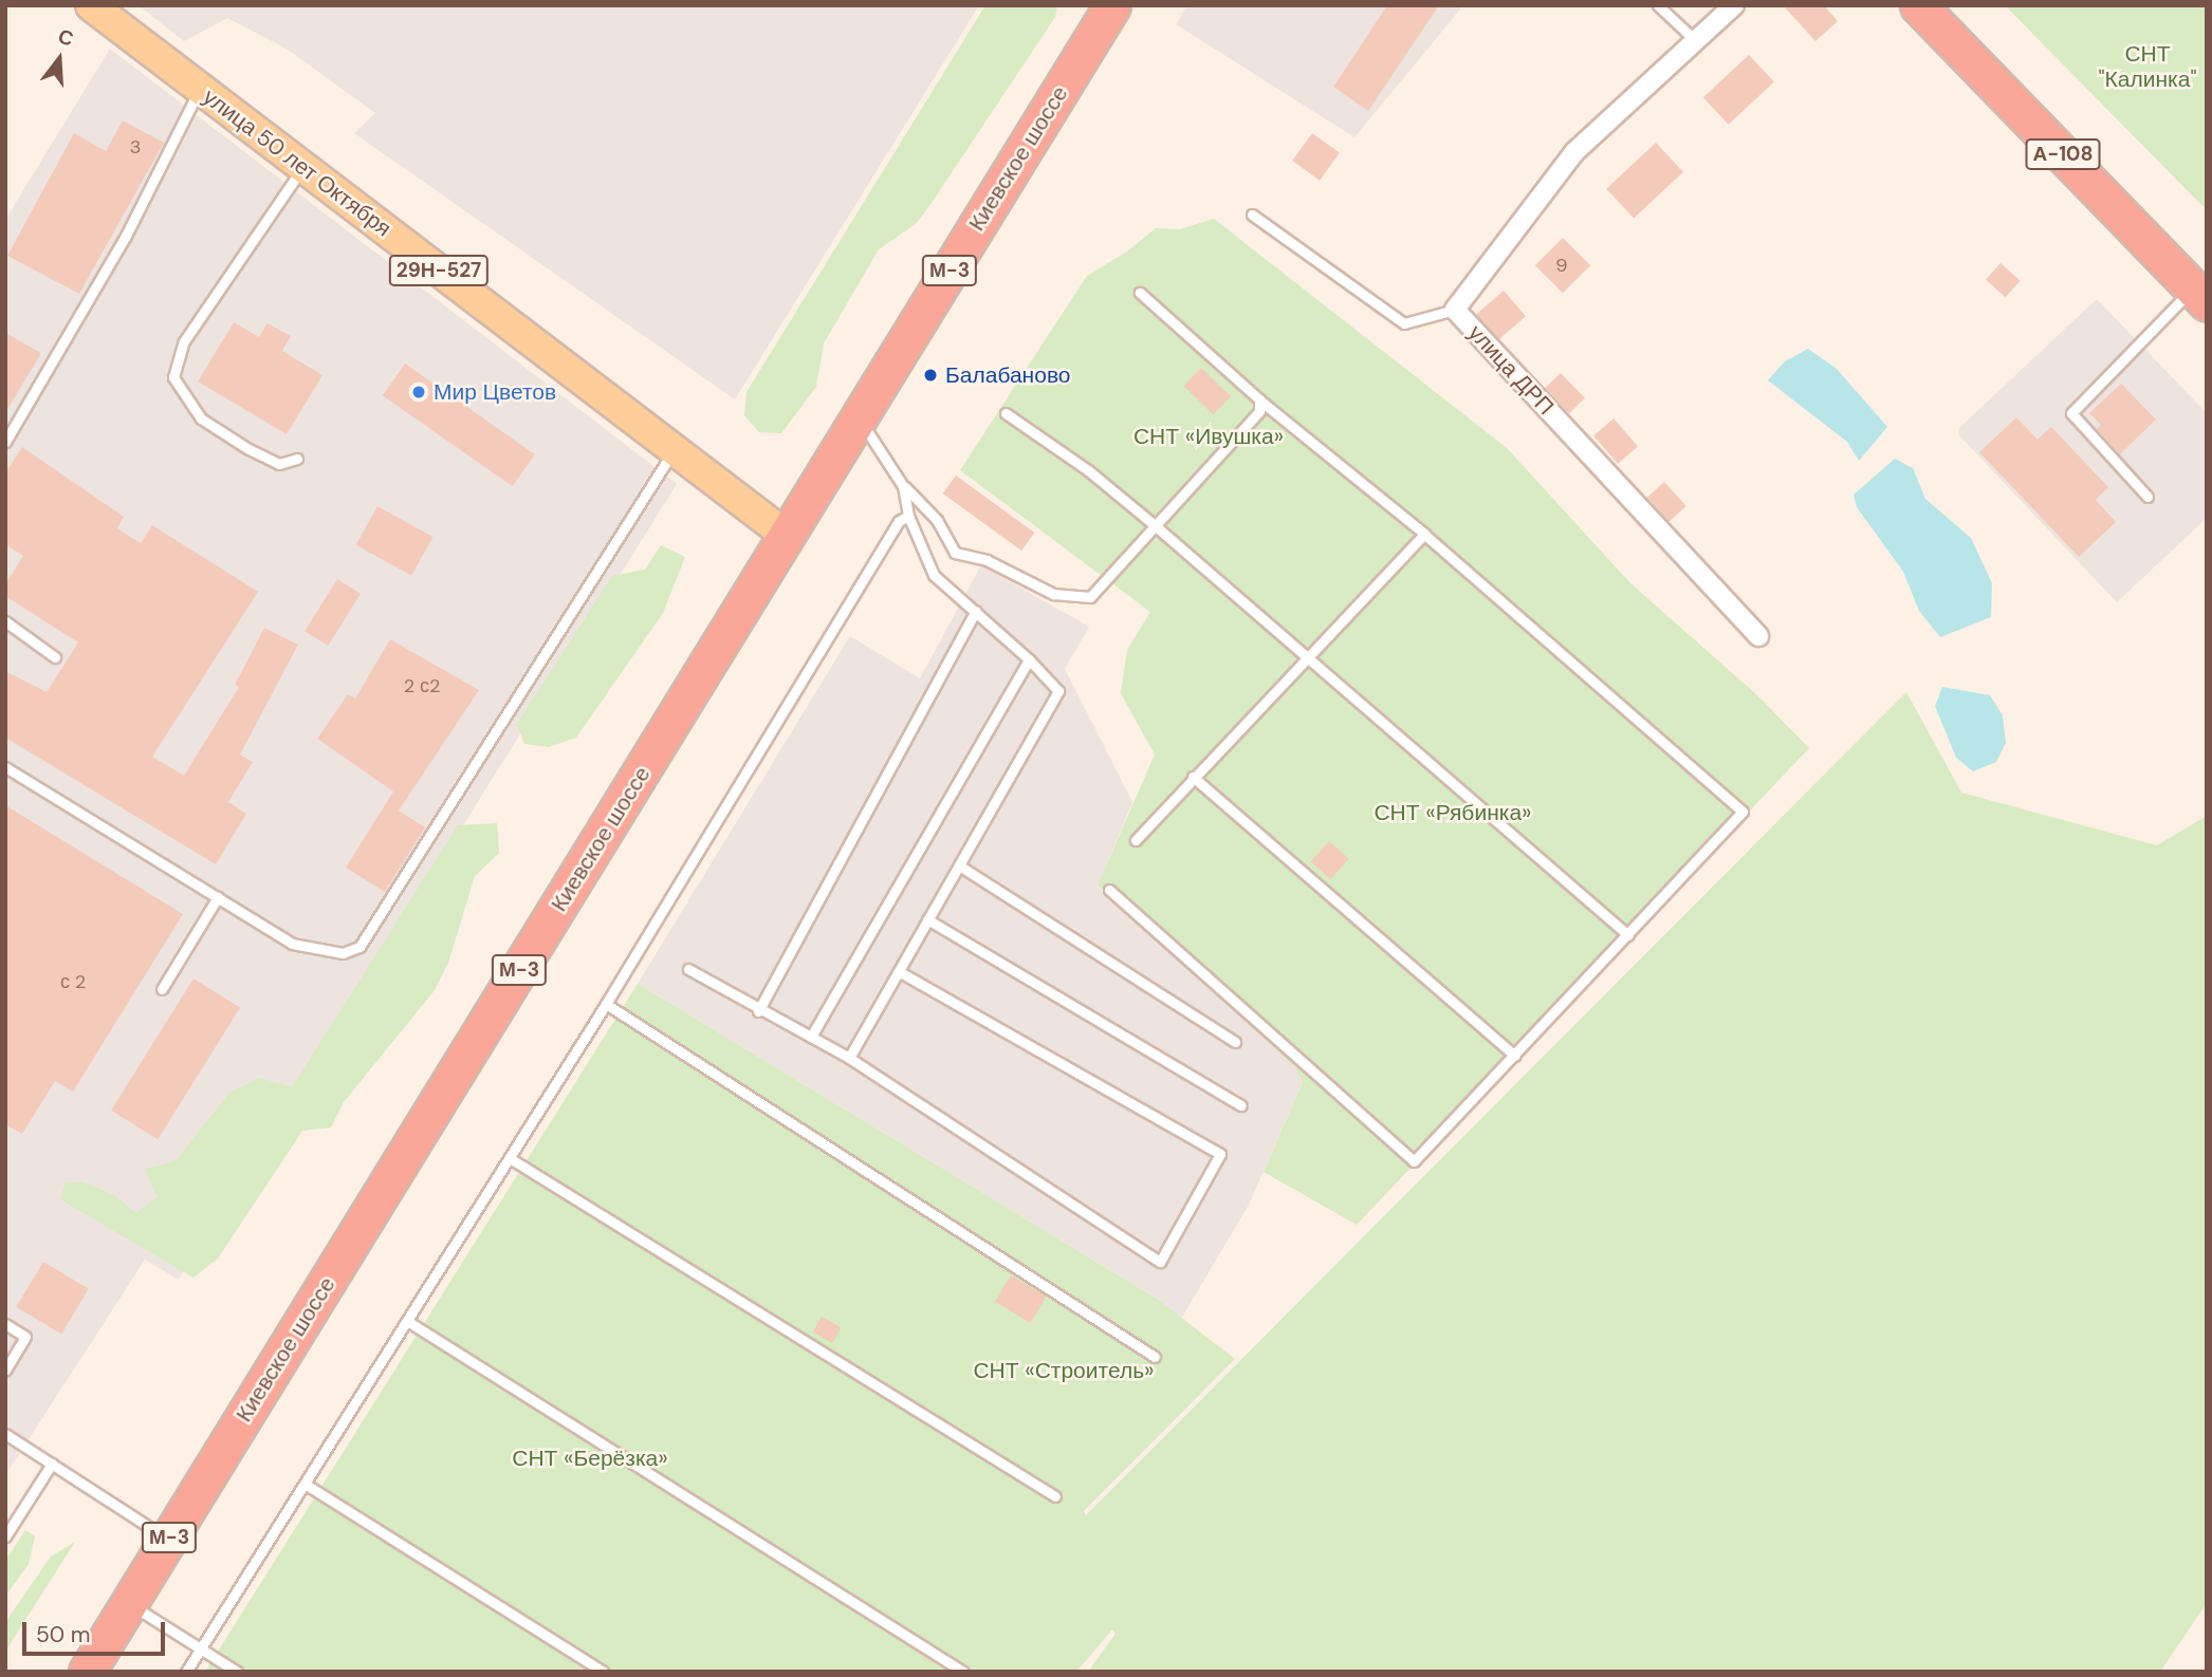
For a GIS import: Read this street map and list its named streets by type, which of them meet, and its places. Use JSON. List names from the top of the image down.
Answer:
{
  "streets": {
    "highway": ["А-108", "Киевское шоссе", "М-3"],
    "main road": ["улица 50 лет Октября", "29Н-527"],
    "street": ["улица ДРП"]
  },
  "crossings": [
    ["Киевское шоссе", "улица 50 лет Октября"]
  ],
  "parks": [
    "СНТ \"Калинка\"",
    "СНТ «Ивушка»",
    "СНТ «Рябинка»",
    "СНТ «Строитель»",
    "СНТ «Берёзка»"
  ],
  "places": ["Балабаново", "Мир Цветов"],
  "house_numbers": [
    "3",
    "9",
    "2 с2",
    "с 2"
  ],
  "scale_bar": "50 m",
  "north": "top"
}
